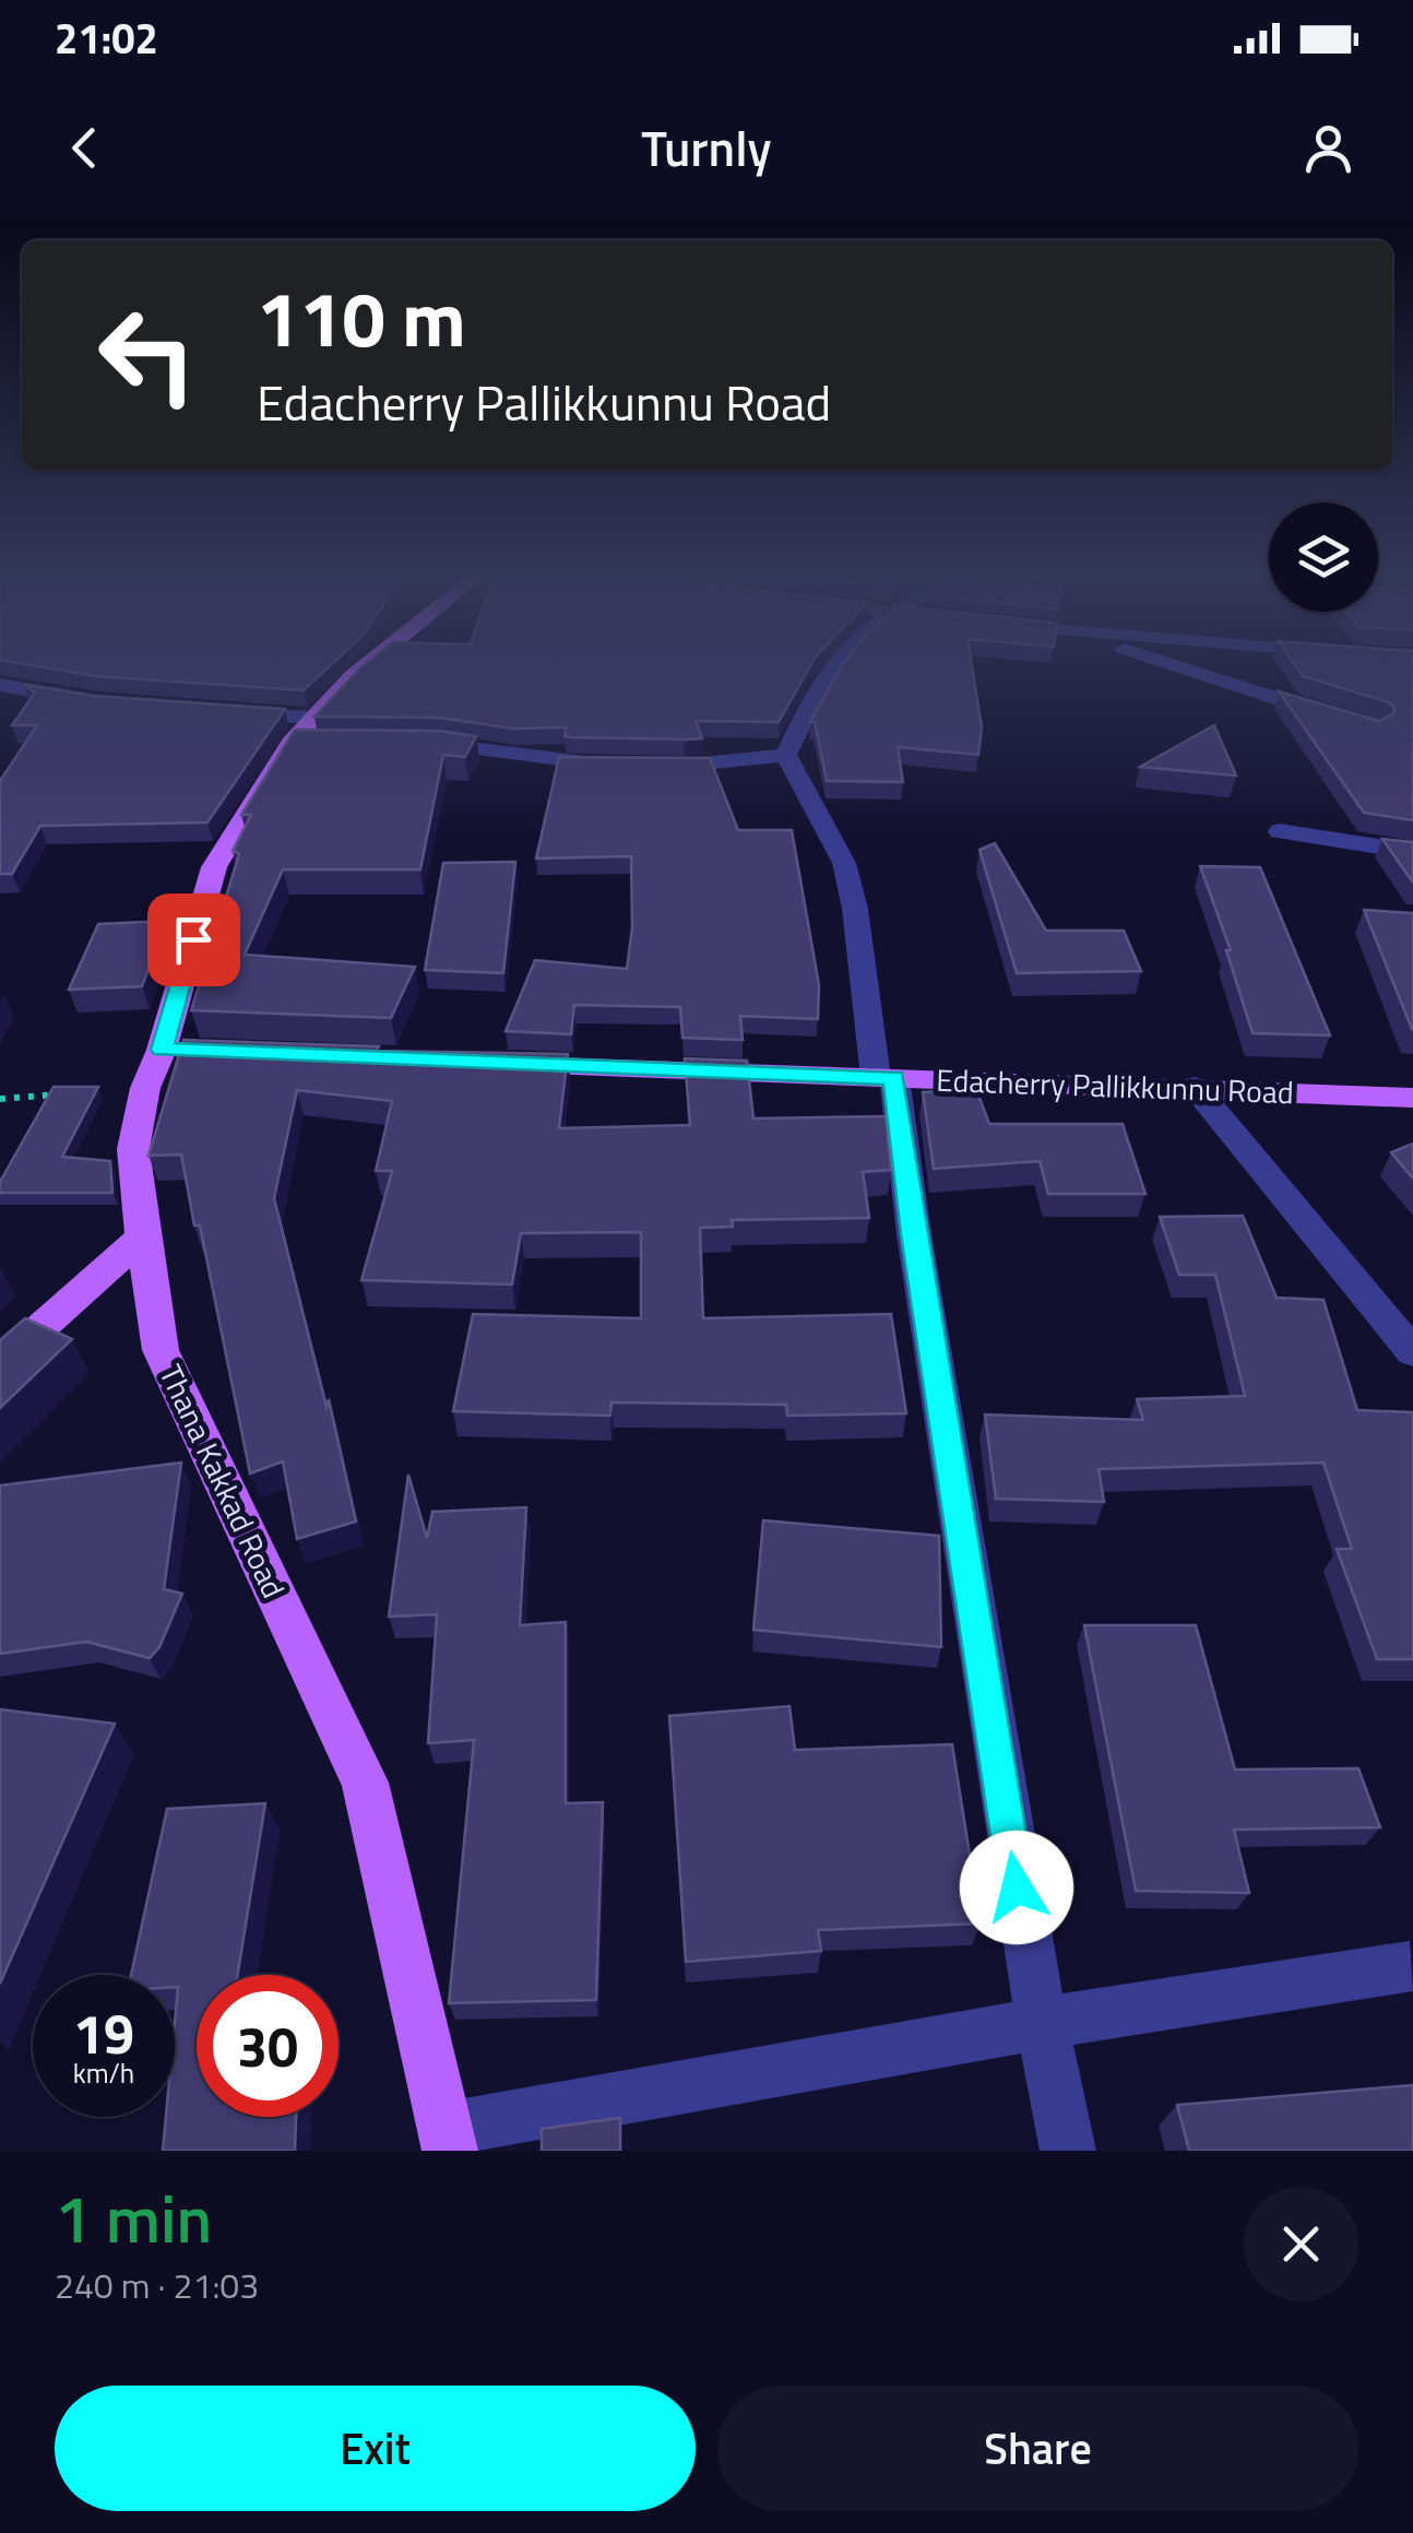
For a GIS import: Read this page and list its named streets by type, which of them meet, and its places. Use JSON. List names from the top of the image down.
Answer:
{
  "streets": {
    "main road": ["Edacherry Pallikkunnu Road", "Thana Kakkad Road"]
  },
  "page": {
    "status": "21:02",
    "header": "Turnly",
    "turn": ["110 m", "Edacherry Pallikkunnu Road"],
    "speed": "19 km/h",
    "limit": "30",
    "heading": ["1 min", "240 m · 21:03"],
    "buttons": ["Exit", "Share"]
  }
}
